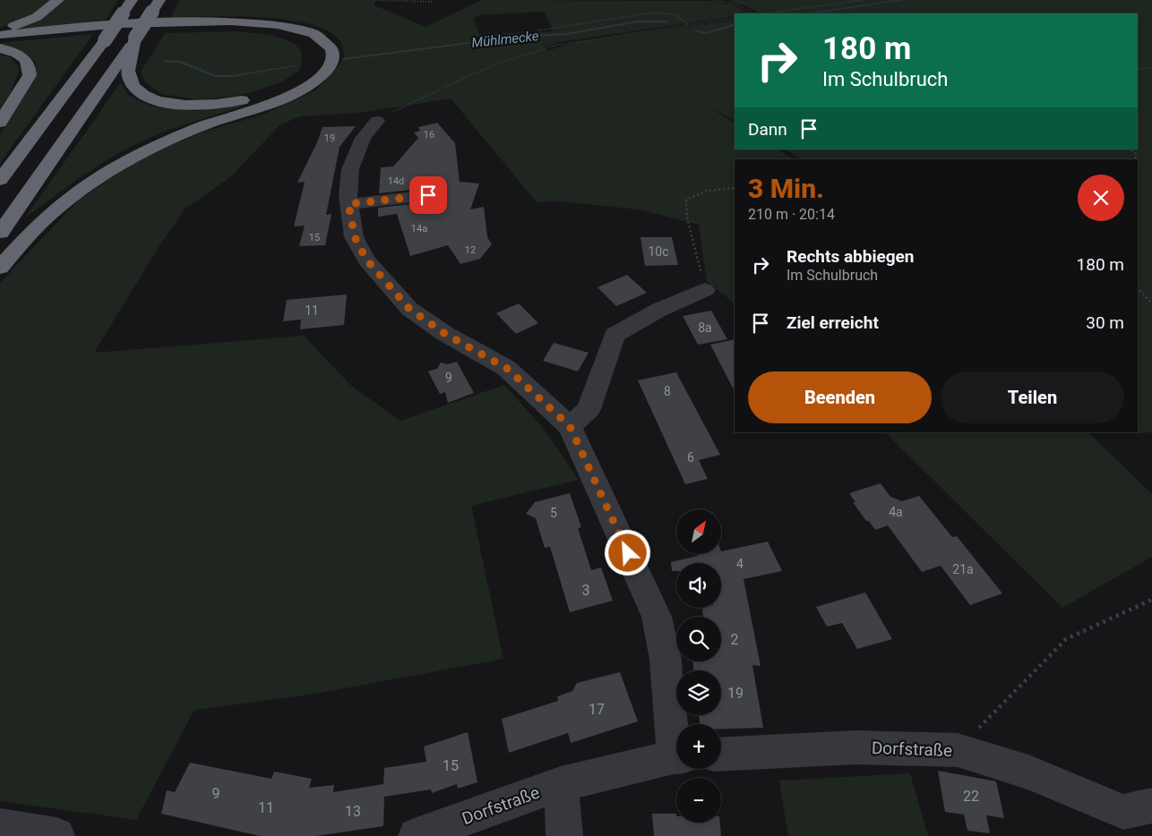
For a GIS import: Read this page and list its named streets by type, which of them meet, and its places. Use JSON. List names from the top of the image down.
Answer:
{
  "streets": {
    "street": ["Dorfstraße"]
  },
  "water": ["Mühlmecke"],
  "house_numbers": [
    "16",
    "19",
    "14d",
    "14a",
    "15",
    "12",
    "10c",
    "11",
    "8a",
    "9",
    "8",
    "6",
    "4a",
    "5",
    "4",
    "21a",
    "3",
    "2",
    "19",
    "17",
    "15",
    "9",
    "22",
    "11",
    "13"
  ],
  "north": "top right",
  "page": {
    "turn": ["180 m", "Im Schulbruch"],
    "then": "Dann",
    "heading": ["3 Min.", "210 m · 20:14"],
    "list": [
      {
        "name": "Rechts abbiegen",
        "note": "Im Schulbruch",
        "value": "180 m"
      },
      {
        "name": "Ziel erreicht",
        "value": "30 m"
      }
    ],
    "buttons": ["Beenden", "Teilen"],
    "map_buttons": ["+", "−"]
  }
}
